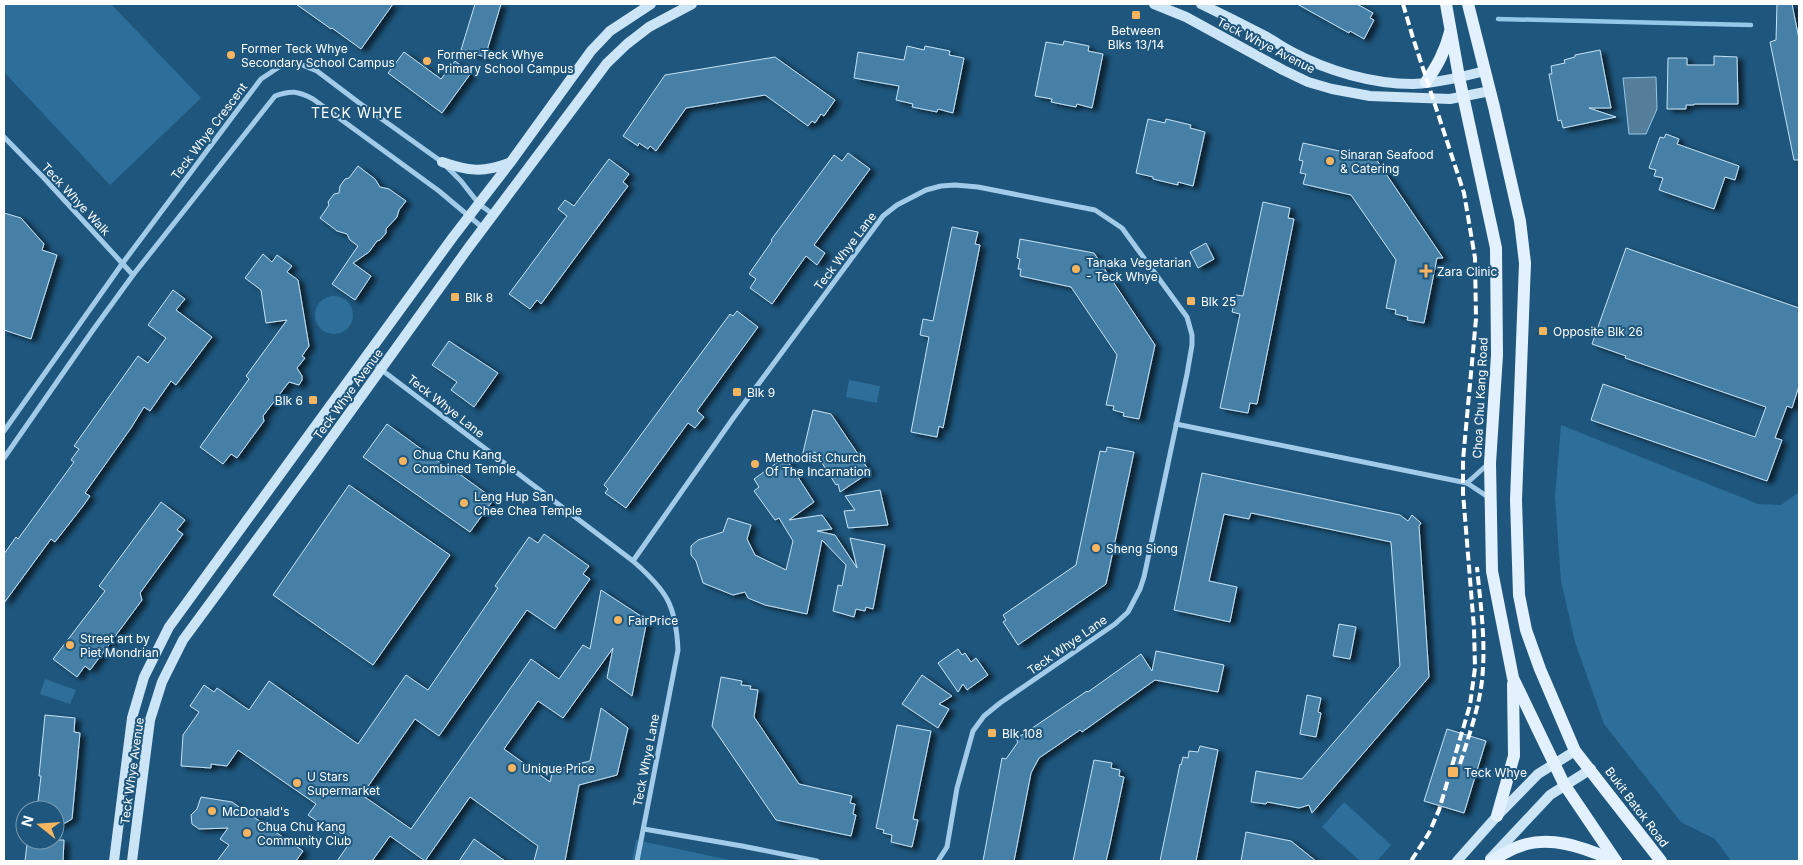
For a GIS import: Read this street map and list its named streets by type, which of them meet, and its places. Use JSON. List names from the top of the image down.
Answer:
{
  "streets": {
    "main road": ["Teck Whye Avenue", "Choa Chu Kang Road", "Bukit Batok Road"],
    "street": ["Teck Whye Crescent", "Teck Whye Walk", "Teck Whye Lane"]
  },
  "crossings": [
    ["Teck Whye Avenue", "Teck Whye Crescent"],
    ["Teck Whye Avenue", "Teck Whye Lane"],
    ["Teck Whye Avenue", "Choa Chu Kang Road"],
    ["Teck Whye Crescent", "Teck Whye Walk"]
  ],
  "districts": ["TECK WHYE"],
  "places": {
    "transit": [
      "Between Blks 13/14",
      "Blk 8",
      "Blk 25",
      "Opposite Blk 26",
      "Blk 9",
      "Blk 6",
      "Blk 108",
      "Teck Whye"
    ],
    "other": [
      "Former Teck Whye Secondary School Campus",
      "Former Teck Whye Primary School Campus",
      "Sinaran Seafood & Catering",
      "Tanaka Vegetarian - Teck Whye",
      "Chua Chu Kang Combined Temple",
      "Methodist Church Of The Incarnation",
      "Leng Hup San Chee Chea Temple",
      "Sheng Siong",
      "FairPrice",
      "Street art by Piet Mondrian",
      "Unique Price",
      "U Stars Supermarket",
      "McDonald's",
      "Chua Chu Kang Community Club"
    ],
    "health": ["Zara Clinic"]
  },
  "north": "left"
}
